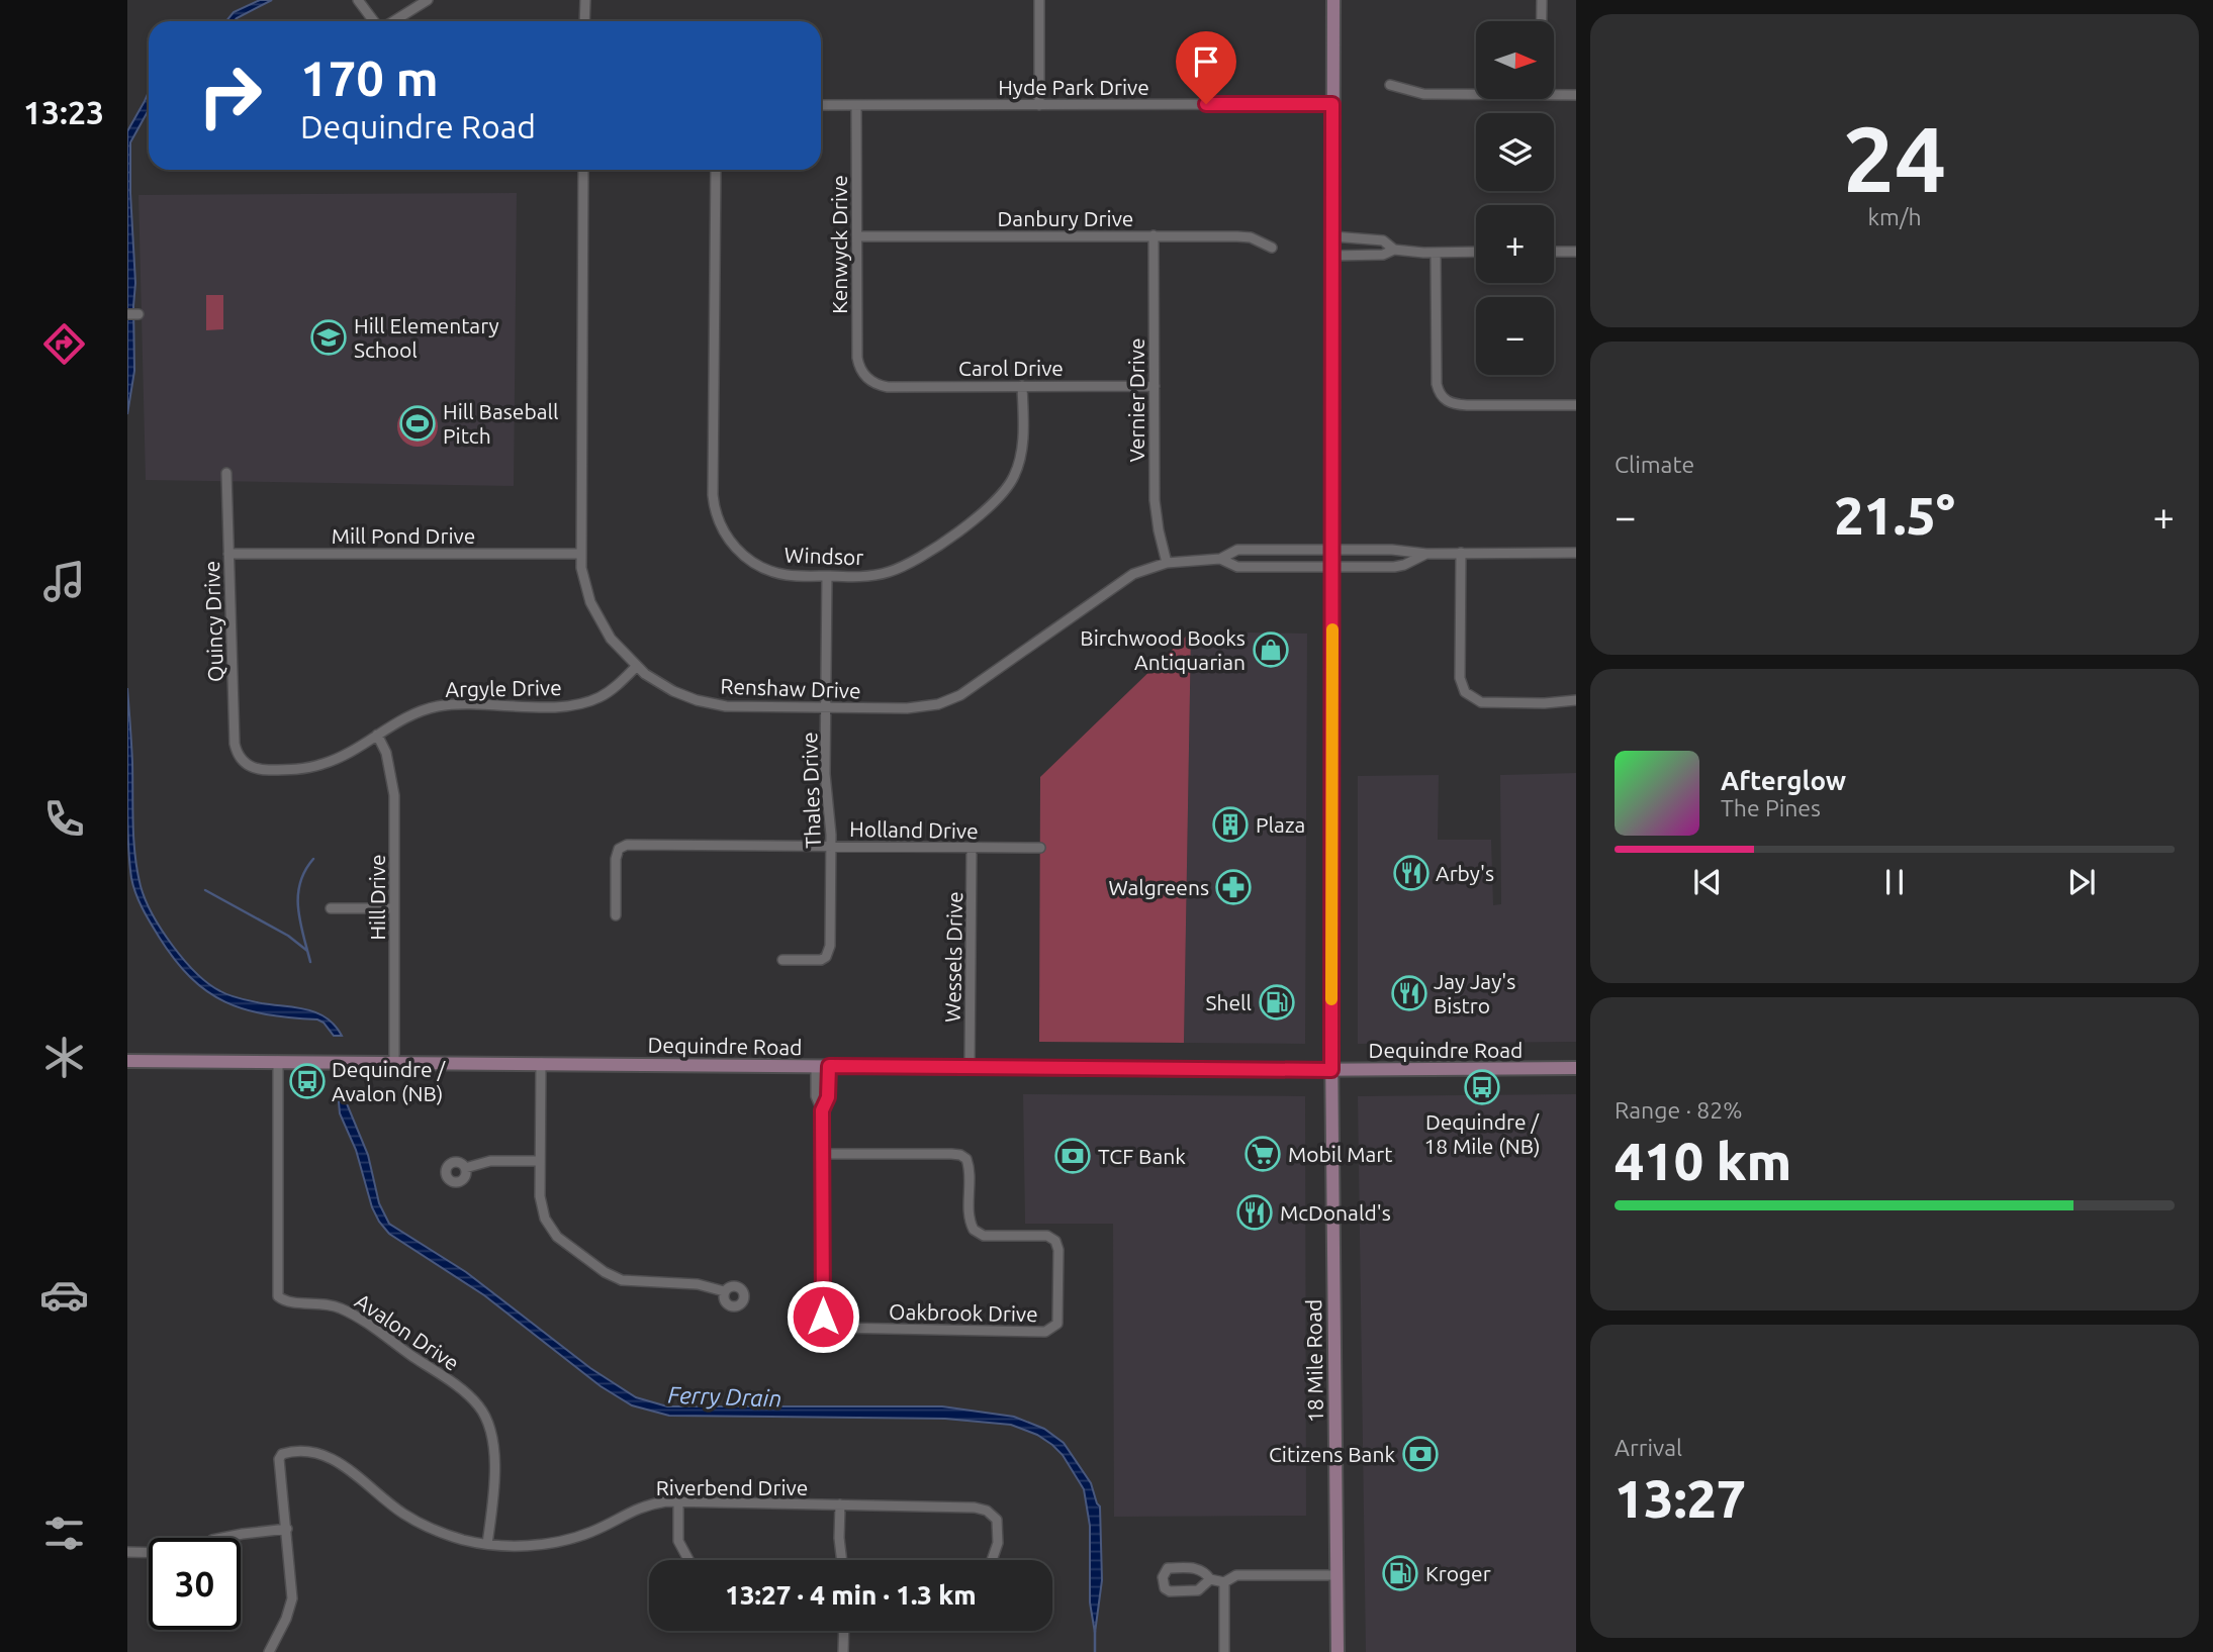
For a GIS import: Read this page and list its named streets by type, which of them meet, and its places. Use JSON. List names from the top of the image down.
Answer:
{
  "streets": {
    "main road": ["Dequindre Road", "18 Mile Road"],
    "street": [
      "Hyde Park Drive",
      "Danbury Drive",
      "Kenwyck Drive",
      "Carol Drive",
      "Vernier Drive",
      "Mill Pond Drive",
      "Windsor",
      "Quincy Drive",
      "Argyle Drive",
      "Renshaw Drive",
      "Thales Drive",
      "Holland Drive",
      "Hill Drive",
      "Wessels Drive",
      "Oakbrook Drive",
      "Avalon Drive",
      "Riverbend Drive"
    ]
  },
  "crossings": [
    ["Hyde Park Drive", "Kenwyck Drive"],
    ["Hyde Park Drive", "18 Mile Road"],
    ["Danbury Drive", "Kenwyck Drive"],
    ["Danbury Drive", "Vernier Drive"],
    ["Kenwyck Drive", "Carol Drive"],
    ["Carol Drive", "Vernier Drive"],
    ["Carol Drive", "Windsor"],
    ["Vernier Drive", "Renshaw Drive"],
    ["Mill Pond Drive", "Quincy Drive"],
    ["Mill Pond Drive", "Renshaw Drive"],
    ["Windsor", "Thales Drive"],
    ["Quincy Drive", "Argyle Drive"],
    ["Argyle Drive", "Renshaw Drive"],
    ["Argyle Drive", "Hill Drive"],
    ["Renshaw Drive", "Thales Drive"],
    ["Renshaw Drive", "18 Mile Road"],
    ["Thales Drive", "Holland Drive"],
    ["Holland Drive", "Wessels Drive"],
    ["Hill Drive", "Dequindre Road"],
    ["Wessels Drive", "Dequindre Road"],
    ["Dequindre Road", "Avalon Drive"],
    ["Dequindre Road", "18 Mile Road"],
    ["Avalon Drive", "Riverbend Drive"]
  ],
  "water": ["Ferry Drain"],
  "places": {
    "school or university": ["Hill Elementary School"],
    "sports": ["Hill Baseball Pitch"],
    "shop": ["Birchwood Books Antiquarian"],
    "building": ["Plaza"],
    "restaurant": ["Arby's", "Jay Jay's Bistro", "McDonald's"],
    "pharmacy": ["Walgreens"],
    "fuel station": ["Shell", "Kroger"],
    "bus stop": ["Dequindre / Avalon (NB)", "Dequindre / 18 Mile (NB)"],
    "supermarket": ["Mobil Mart"],
    "bank": ["TCF Bank", "Citizens Bank"]
  },
  "north": "right",
  "page": {
    "tabs": "13:23",
    "tile": [
      ["24", "km/h"],
      "Climate",
      ["Range · 82%", "410 km"],
      ["Arrival", "13:27"]
    ],
    "map_buttons": ["+", "−"],
    "turn": ["170 m", "Dequindre Road"],
    "heat": ["−", "21.5°", "+"],
    "song": ["Afterglow", "The Pines"],
    "limit": "30",
    "trip": "13:27 · 4 min · 1.3 km"
  }
}
